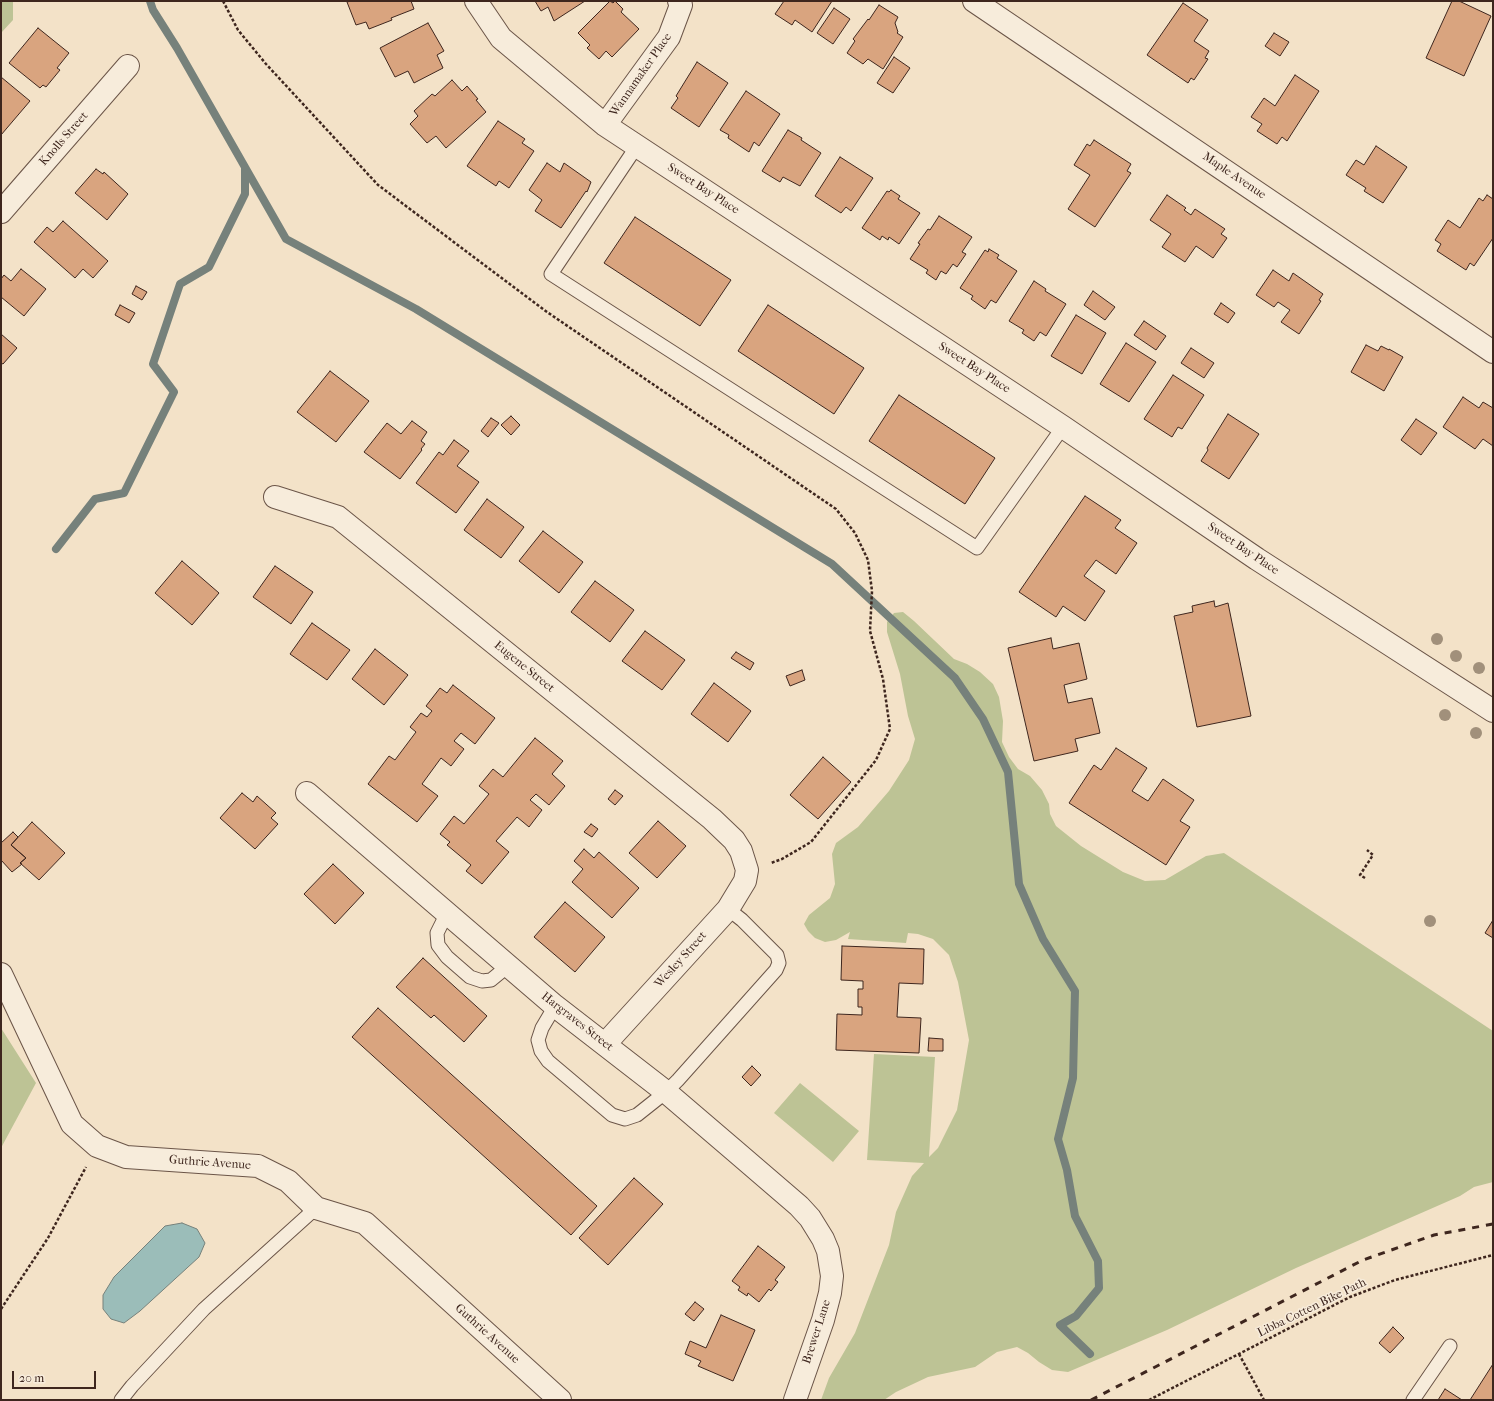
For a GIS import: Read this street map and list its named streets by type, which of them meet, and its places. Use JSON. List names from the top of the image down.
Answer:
{
  "streets": {
    "street": [
      "Wannamaker Place",
      "Knolls Street",
      "Maple Avenue",
      "Sweet Bay Place",
      "Eugene Street",
      "Wesley Street",
      "Hargraves Street",
      "Guthrie Avenue",
      "Brewer Lane"
    ],
    "path": ["Libba Cotten Bike Path"]
  },
  "crossings": [
    ["Wannamaker Place", "Sweet Bay Place"],
    ["Eugene Street", "Wesley Street"],
    ["Wesley Street", "Hargraves Street"],
    ["Hargraves Street", "Brewer Lane"]
  ],
  "scale_bar": "20 m"
}
